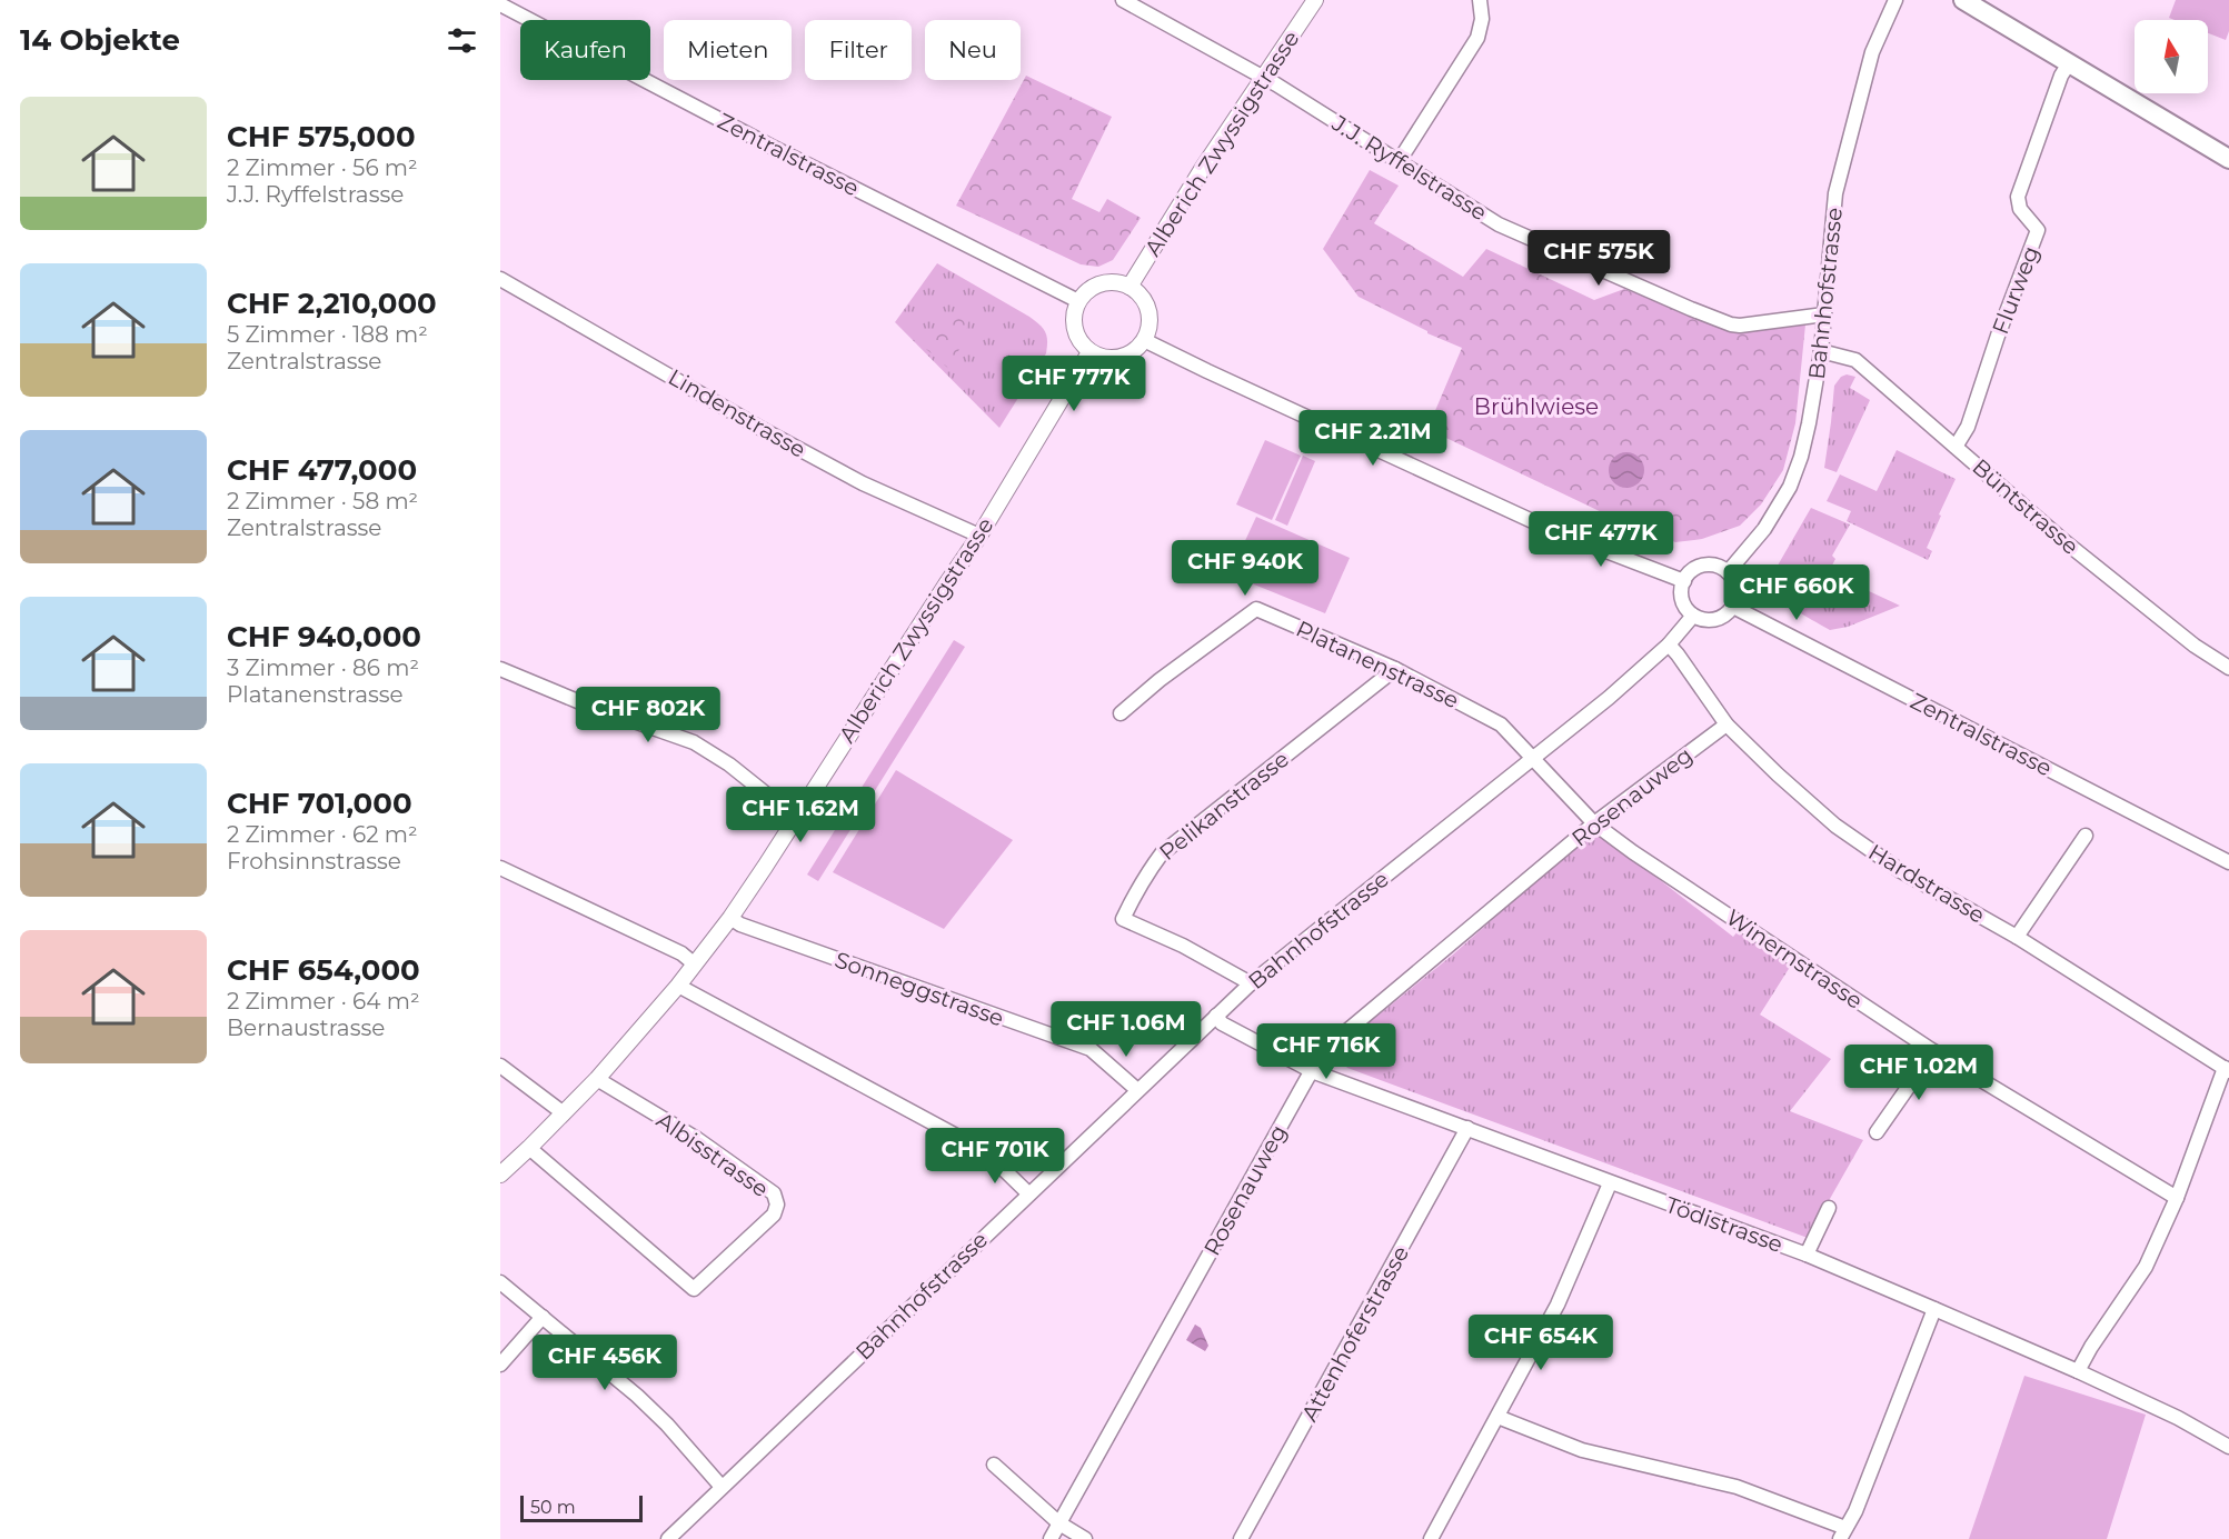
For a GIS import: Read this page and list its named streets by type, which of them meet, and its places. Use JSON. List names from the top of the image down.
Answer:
{
  "streets": {
    "street": [
      "Alberich Zwyssigstrasse",
      "Zentralstrasse",
      "J.J. Ryffelstrasse",
      "Flurweg",
      "Bahnhofstrasse",
      "Lindenstrasse",
      "Büntstrasse",
      "Platanenstrasse",
      "Rosenauweg",
      "Pelikanstrasse",
      "Hardstrasse",
      "Winernstrasse",
      "Sonneggstrasse",
      "Albisstrasse",
      "Tödistrasse",
      "Attenhoferstrasse"
    ]
  },
  "crossings": [
    ["Alberich Zwyssigstrasse", "Zentralstrasse"],
    ["Alberich Zwyssigstrasse", "J.J. Ryffelstrasse"],
    ["Alberich Zwyssigstrasse", "Lindenstrasse"],
    ["Alberich Zwyssigstrasse", "Sonneggstrasse"],
    ["Alberich Zwyssigstrasse", "Albisstrasse"],
    ["Zentralstrasse", "Bahnhofstrasse"],
    ["J.J. Ryffelstrasse", "Bahnhofstrasse"],
    ["Flurweg", "Büntstrasse"],
    ["Bahnhofstrasse", "Büntstrasse"],
    ["Bahnhofstrasse", "Platanenstrasse"],
    ["Bahnhofstrasse", "Pelikanstrasse"],
    ["Bahnhofstrasse", "Hardstrasse"],
    ["Bahnhofstrasse", "Winernstrasse"],
    ["Bahnhofstrasse", "Sonneggstrasse"],
    ["Bahnhofstrasse", "Tödistrasse"],
    ["Platanenstrasse", "Pelikanstrasse"],
    ["Platanenstrasse", "Winernstrasse"],
    ["Rosenauweg", "Hardstrasse"],
    ["Rosenauweg", "Winernstrasse"],
    ["Rosenauweg", "Tödistrasse"],
    ["Tödistrasse", "Attenhoferstrasse"]
  ],
  "parks": ["Brühlwiese"],
  "scale_bar": "50 m",
  "north": "top",
  "page": {
    "heading": "14 Objekte",
    "chip": [
      "Kaufen",
      "Mieten",
      "Filter",
      "Neu"
    ],
    "list": [
      {
        "name": "CHF 575,000",
        "note": "2 Zimmer · 56 m² · J.J. Ryffelstrasse"
      },
      {
        "name": "CHF 2,210,000",
        "note": "5 Zimmer · 188 m² · Zentralstrasse"
      },
      {
        "name": "CHF 477,000",
        "note": "2 Zimmer · 58 m² · Zentralstrasse"
      },
      {
        "name": "CHF 940,000",
        "note": "3 Zimmer · 86 m² · Platanenstrasse"
      },
      {
        "name": "CHF 701,000",
        "note": "2 Zimmer · 62 m² · Frohsinnstrasse"
      },
      {
        "name": "CHF 654,000",
        "note": "2 Zimmer · 64 m² · Bernaustrasse"
      }
    ],
    "price": [
      "CHF 575K",
      "CHF 777K",
      "CHF 2.21M",
      "CHF 477K",
      "CHF 940K",
      "CHF 660K",
      "CHF 802K",
      "CHF 1.62M",
      "CHF 1.06M",
      "CHF 716K",
      "CHF 1.02M",
      "CHF 701K",
      "CHF 654K",
      "CHF 456K"
    ],
    "scale": "50 m"
  }
}
